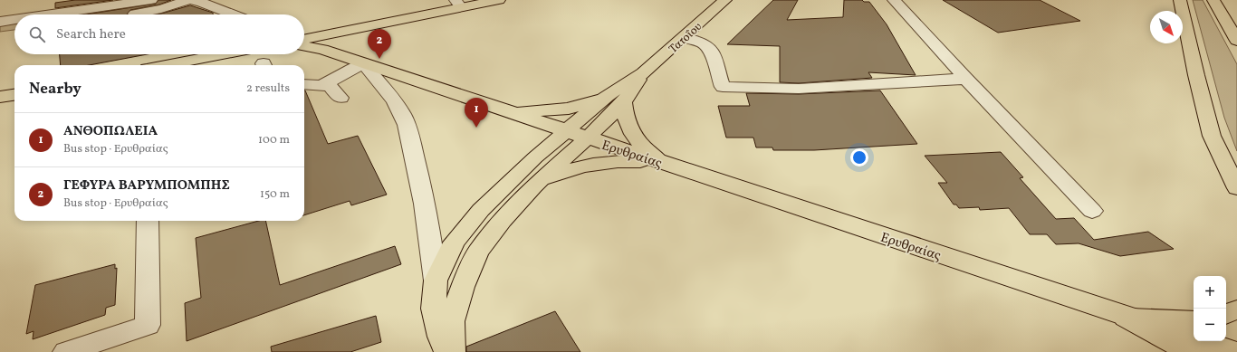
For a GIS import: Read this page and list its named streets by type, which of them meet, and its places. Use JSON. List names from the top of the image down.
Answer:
{
  "streets": {
    "main road": ["Τατοΐου", "Ερυθραίας"]
  },
  "crossings": [
    ["Τατοΐου", "Ερυθραίας"]
  ],
  "north": "bottom right",
  "page": {
    "search": "Search here",
    "pins": ["2", "1"],
    "heading": ["Nearby", "2 results"],
    "list": [
      {
        "mark": "1",
        "name": "ΑΝΘΟΠΩΛΕΙΑ",
        "note": "Bus stop · Ερυθραίας",
        "value": "100 m"
      },
      {
        "mark": "2",
        "name": "ΓΕΦΥΡΑ ΒΑΡΥΜΠΟΜΠΗΣ",
        "note": "Bus stop · Ερυθραίας",
        "value": "150 m"
      }
    ],
    "map_buttons": ["+", "−"]
  }
}
